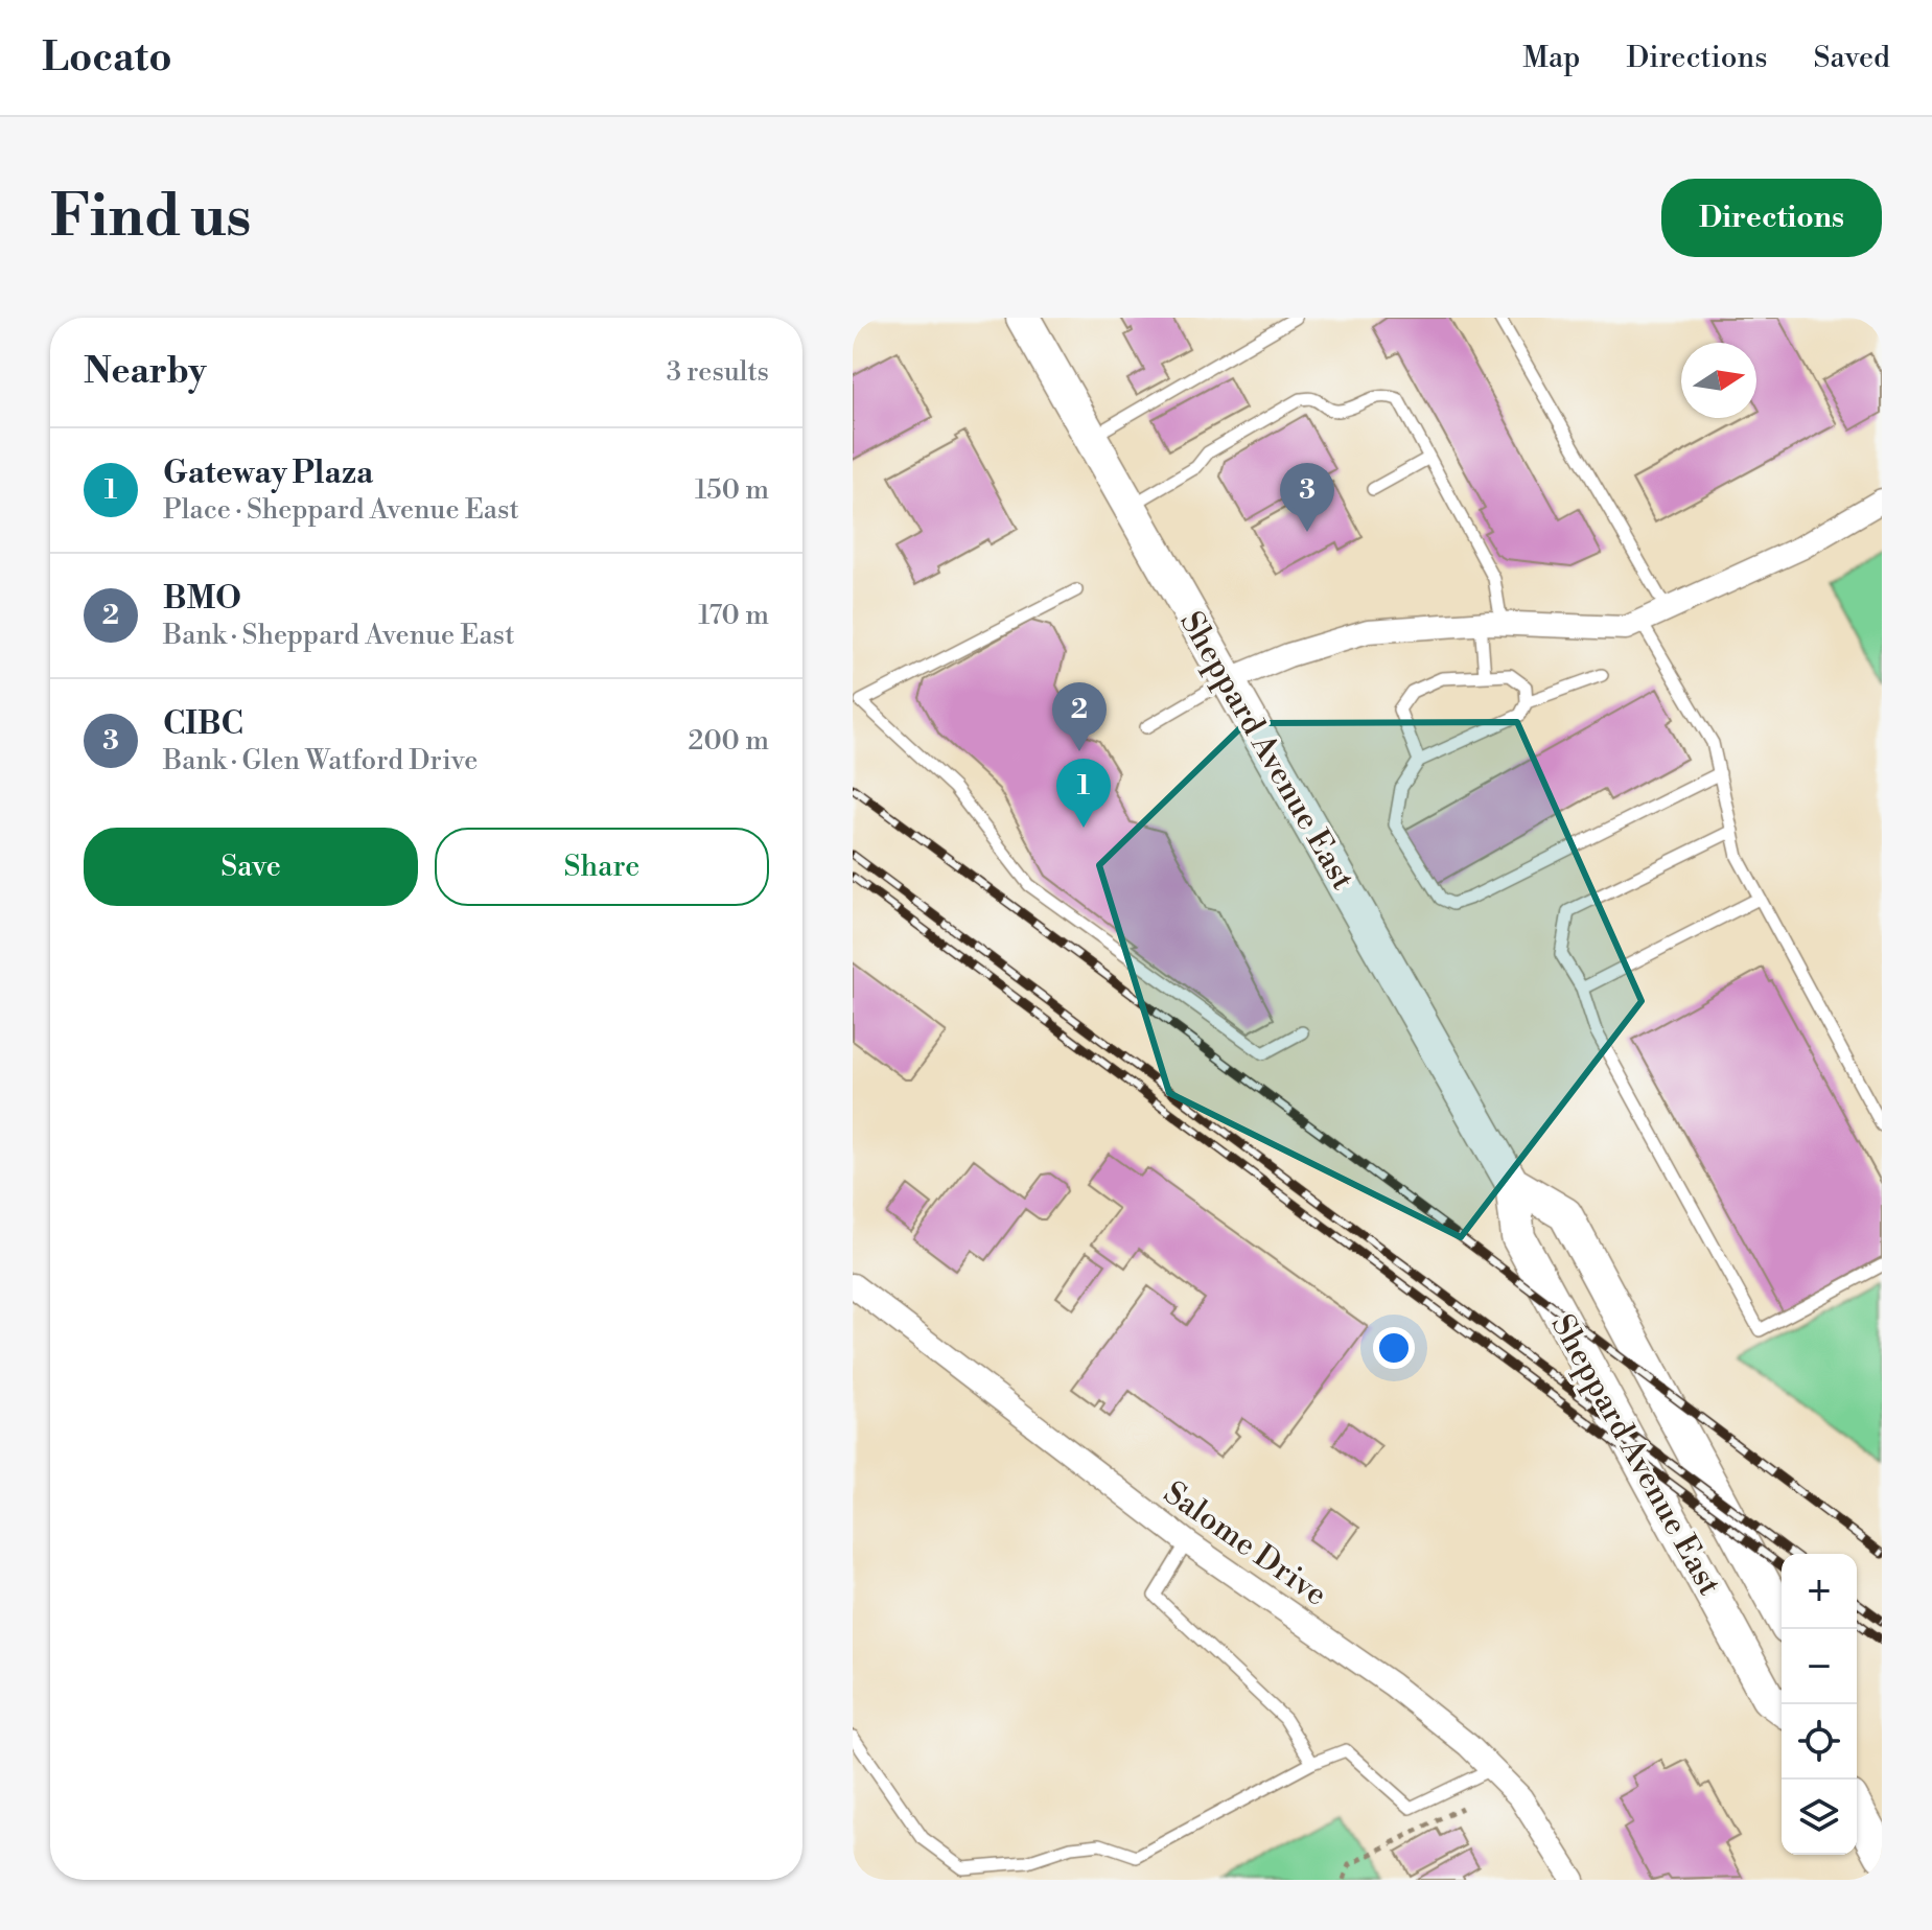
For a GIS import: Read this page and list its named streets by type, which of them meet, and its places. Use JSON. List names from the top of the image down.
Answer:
{
  "streets": {
    "main road": ["Sheppard Avenue East"],
    "street": ["Salome Drive"]
  },
  "north": "right",
  "page": {
    "header": "Locato",
    "nav": ["Map", "Directions", "Saved"],
    "buttons": [
      "Directions",
      ["Save", "Share"]
    ],
    "title": "Find us",
    "heading": ["Nearby", "3 results"],
    "list": [
      {
        "mark": "1",
        "name": "Gateway Plaza",
        "note": "Place · Sheppard Avenue East",
        "value": "150 m"
      },
      {
        "mark": "2",
        "name": "BMO",
        "note": "Bank · Sheppard Avenue East",
        "value": "170 m"
      },
      {
        "mark": "3",
        "name": "CIBC",
        "note": "Bank · Glen Watford Drive",
        "value": "200 m"
      }
    ],
    "pins": ["3", "2", "1"],
    "map_buttons": ["+", "−"]
  }
}
